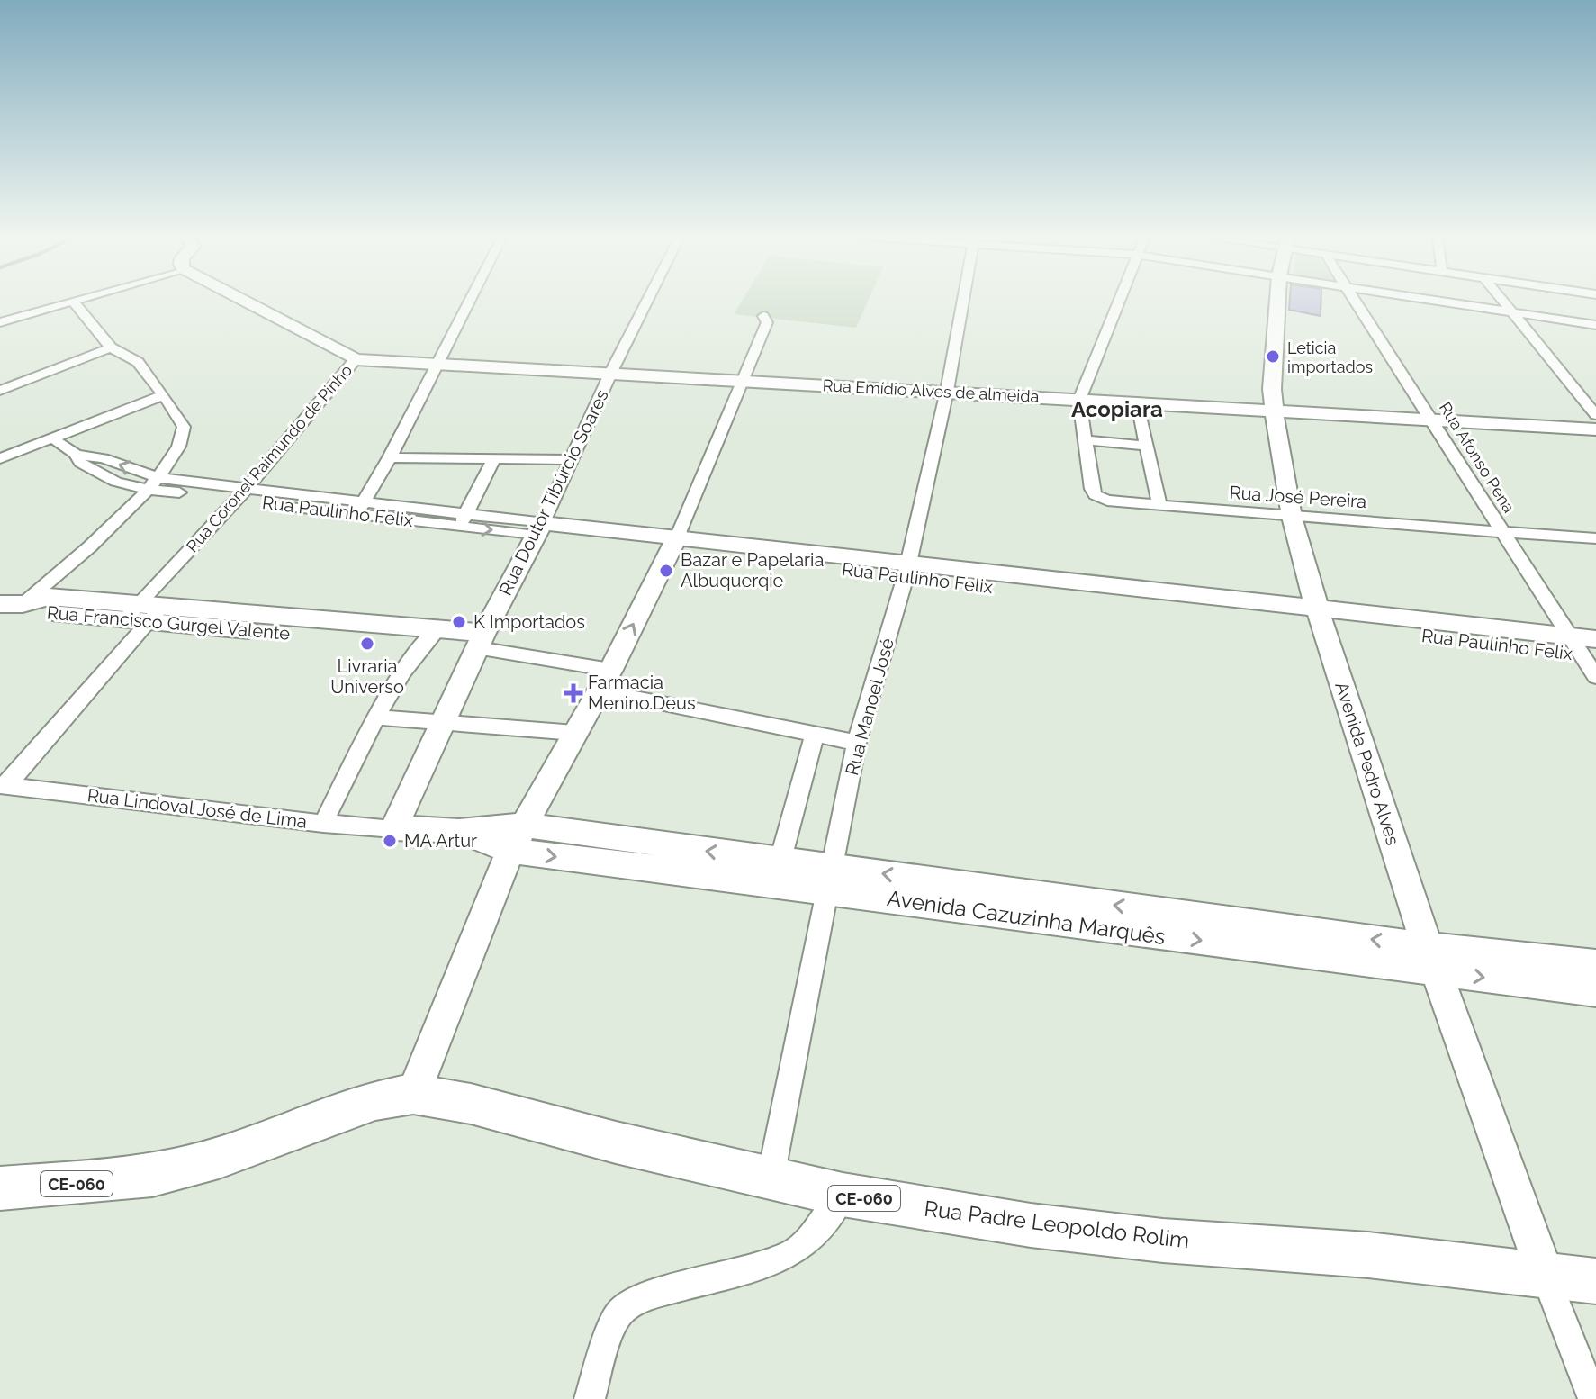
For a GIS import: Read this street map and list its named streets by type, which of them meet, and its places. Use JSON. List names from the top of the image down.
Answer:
{
  "streets": {
    "main road": [
      "Rua Emídio Alves de almeida",
      "Rua Doutor Tibúrcio Soares",
      "Rua Paulinho Felix",
      "Rua Francisco Gurgel Valente",
      "Avenida Pedro Alves",
      "Avenida Cazuzinha Marquês",
      "CE-060",
      "Rua Padre Leopoldo Rolim"
    ],
    "street": [
      "Rua Afonso Pena",
      "Rua Coronel Raimundo de Pinho",
      "Rua José Pereira",
      "Rua Manoel José",
      "Rua Lindoval José de Lima"
    ]
  },
  "crossings": [
    ["Rua Emídio Alves de almeida", "Rua Afonso Pena"],
    ["Rua Emídio Alves de almeida", "Rua Coronel Raimundo de Pinho"],
    ["Rua Emídio Alves de almeida", "Rua Doutor Tibúrcio Soares"],
    ["Rua Emídio Alves de almeida", "Rua José Pereira"],
    ["Rua Emídio Alves de almeida", "Rua Manoel José"],
    ["Rua Emídio Alves de almeida", "Avenida Pedro Alves"],
    ["Rua Afonso Pena", "Rua José Pereira"],
    ["Rua Afonso Pena", "Rua Paulinho Felix"],
    ["Rua Coronel Raimundo de Pinho", "Rua Paulinho Felix"],
    ["Rua Coronel Raimundo de Pinho", "Rua Francisco Gurgel Valente"],
    ["Rua Coronel Raimundo de Pinho", "Rua Lindoval José de Lima"],
    ["Rua Doutor Tibúrcio Soares", "Rua Paulinho Felix"],
    ["Rua Doutor Tibúrcio Soares", "Rua Francisco Gurgel Valente"],
    ["Rua Doutor Tibúrcio Soares", "Rua Lindoval José de Lima"],
    ["Rua Doutor Tibúrcio Soares", "Avenida Cazuzinha Marquês"],
    ["Rua José Pereira", "Avenida Pedro Alves"],
    ["Rua Paulinho Felix", "Rua Manoel José"],
    ["Rua Paulinho Felix", "Avenida Pedro Alves"],
    ["Rua Manoel José", "Avenida Cazuzinha Marquês"],
    ["Rua Manoel José", "Rua Padre Leopoldo Rolim"],
    ["Avenida Pedro Alves", "Avenida Cazuzinha Marquês"],
    ["Avenida Pedro Alves", "Rua Padre Leopoldo Rolim"],
    ["Rua Lindoval José de Lima", "Avenida Cazuzinha Marquês"]
  ],
  "districts": ["Acopiara"],
  "places": {
    "other": [
      "Leticia importados",
      "Bazar e Papelaria Albuquerqie",
      "K Importados",
      "Livraria Universo",
      "MA Artur"
    ],
    "health": ["Farmacia Menino.Deus"]
  }
}
